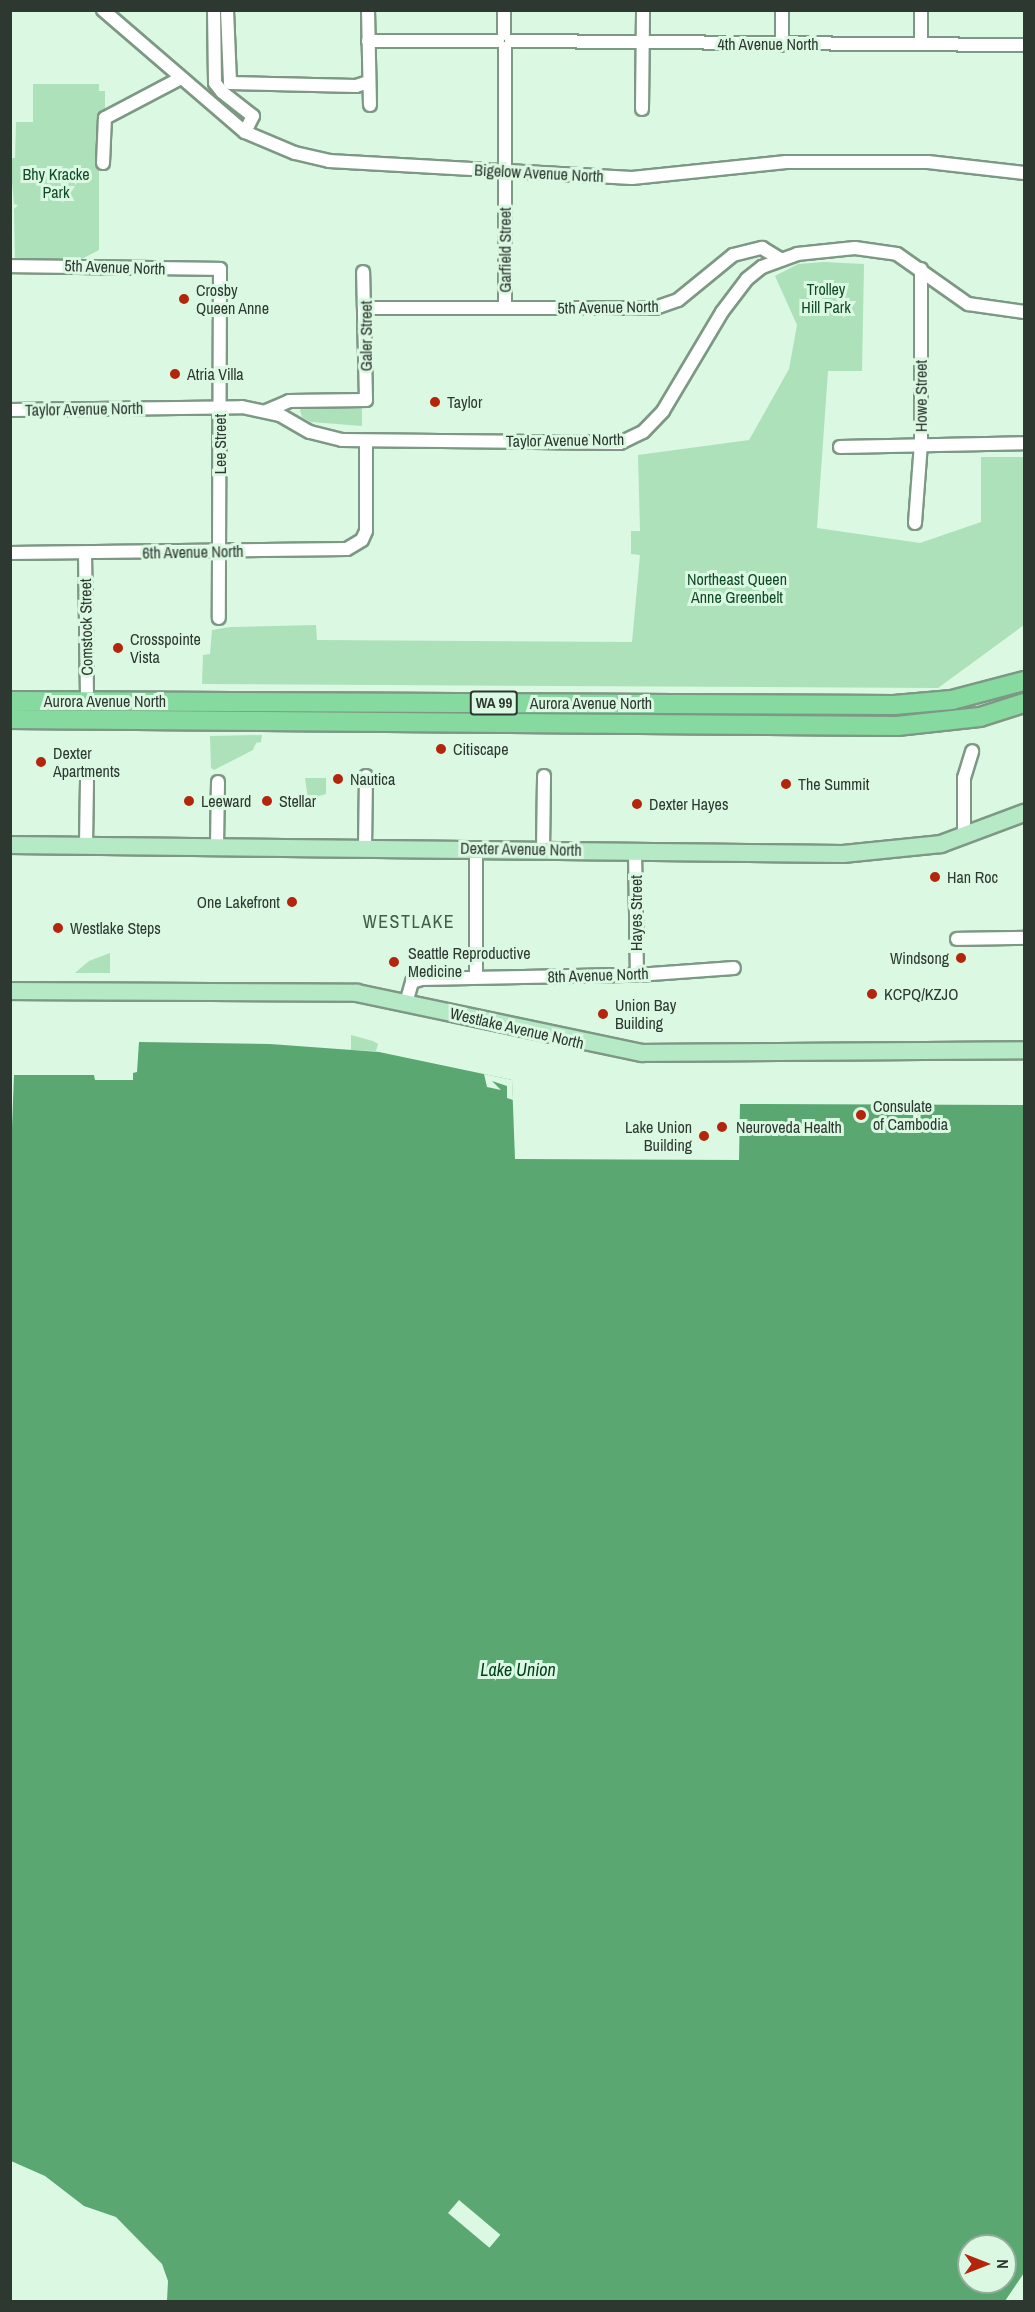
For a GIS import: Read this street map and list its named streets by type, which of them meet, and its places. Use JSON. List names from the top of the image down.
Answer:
{
  "streets": {
    "highway": ["Aurora Avenue North", "WA 99"],
    "main road": ["Dexter Avenue North", "Westlake Avenue North"],
    "street": [
      "4th Avenue North",
      "Bigelow Avenue North",
      "Garfield Street",
      "5th Avenue North",
      "Galer Street",
      "Howe Street",
      "Taylor Avenue North",
      "Lee Street",
      "6th Avenue North",
      "Comstock Street",
      "Hayes Street",
      "8th Avenue North"
    ]
  },
  "crossings": [
    ["4th Avenue North", "Garfield Street"],
    ["Bigelow Avenue North", "Garfield Street"],
    ["Garfield Street", "5th Avenue North"],
    ["5th Avenue North", "Galer Street"],
    ["5th Avenue North", "Taylor Avenue North"],
    ["5th Avenue North", "Lee Street"],
    ["Galer Street", "Taylor Avenue North"],
    ["Taylor Avenue North", "Lee Street"],
    ["Taylor Avenue North", "6th Avenue North"],
    ["Lee Street", "6th Avenue North"],
    ["6th Avenue North", "Comstock Street"],
    ["Comstock Street", "Aurora Avenue North"],
    ["Dexter Avenue North", "Hayes Street"],
    ["Hayes Street", "8th Avenue North"],
    ["8th Avenue North", "Westlake Avenue North"]
  ],
  "districts": ["WESTLAKE"],
  "water": ["Lake Union"],
  "parks": ["Bhy Kracke Park", "Trolley Hill Park", "Northeast Queen Anne Greenbelt"],
  "places": [
    "Crosby Queen Anne",
    "Atria Villa",
    "Taylor",
    "Crosspointe Vista",
    "Citiscape",
    "Dexter Apartments",
    "Nautica",
    "The Summit",
    "Leeward",
    "Stellar",
    "Dexter Hayes",
    "Han Roc",
    "One Lakefront",
    "Westlake Steps",
    "Windsong",
    "Seattle Reproductive Medicine",
    "KCPQ/KZJO",
    "Union Bay Building",
    "Consulate of Cambodia",
    "Neuroveda Health",
    "Lake Union Building"
  ],
  "north": "right"
}
